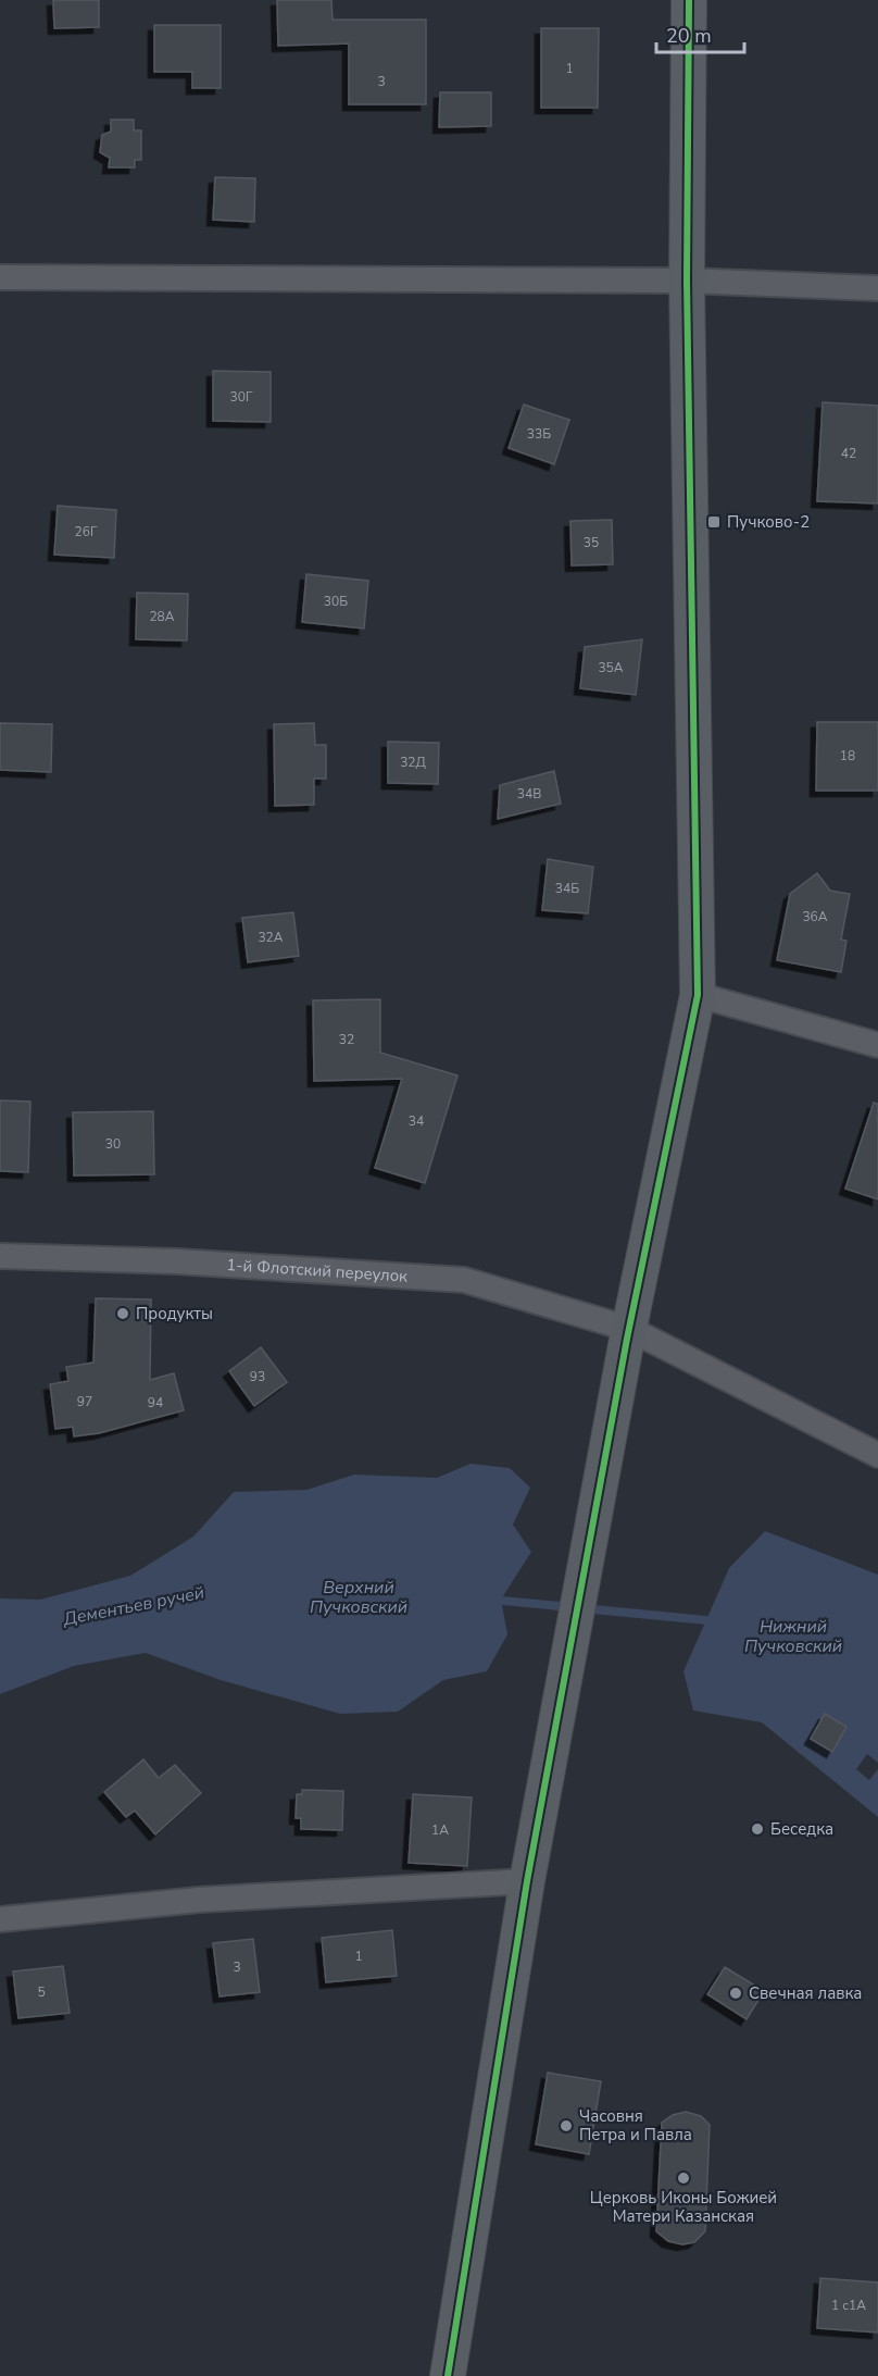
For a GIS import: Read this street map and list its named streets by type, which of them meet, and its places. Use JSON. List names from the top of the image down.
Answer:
{
  "streets": {
    "street": ["1-й Флотский переулок"]
  },
  "water": ["Верхний Пучковский", "Дементьев ручей", "Нижний Пучковский"],
  "places": {
    "transit": ["Пучково-2"],
    "other": [
      "Продукты",
      "Беседка",
      "Свечная лавка",
      "Часовня Петра и Павла",
      "Церковь Иконы Божией Матери Казанская"
    ]
  },
  "house_numbers": [
    "1",
    "3",
    "30Г",
    "33Б",
    "42",
    "26Г",
    "35",
    "30Б",
    "28А",
    "35А",
    "18",
    "32Д",
    "34В",
    "34Б",
    "36А",
    "32А",
    "32",
    "34",
    "30",
    "93",
    "97",
    "94",
    "1А",
    "1",
    "3",
    "5",
    "1 с1А"
  ],
  "scale_bar": "20 m"
}
